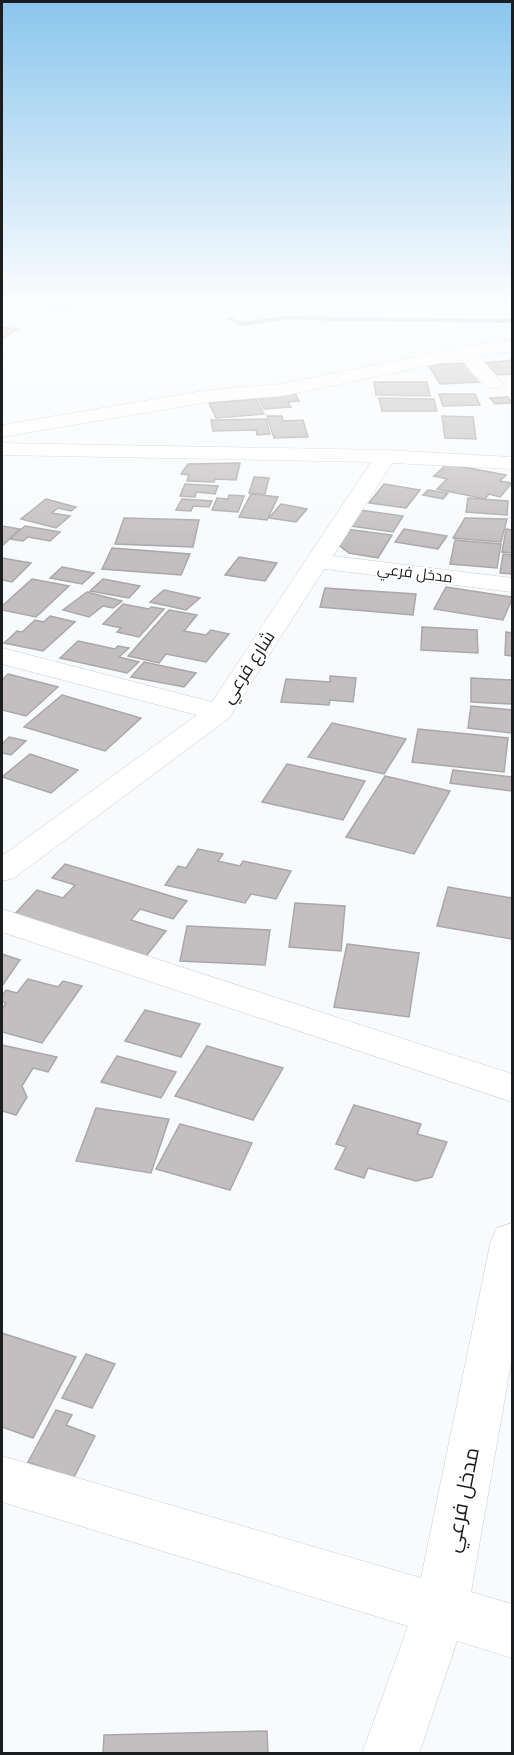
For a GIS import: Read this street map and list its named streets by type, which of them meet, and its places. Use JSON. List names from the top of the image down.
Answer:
{
  "streets": {
    "street": ["مدخل فرعي", "شارع فرعي"]
  },
  "crossings": [
    ["مدخل فرعي", "شارع فرعي"]
  ]
}
